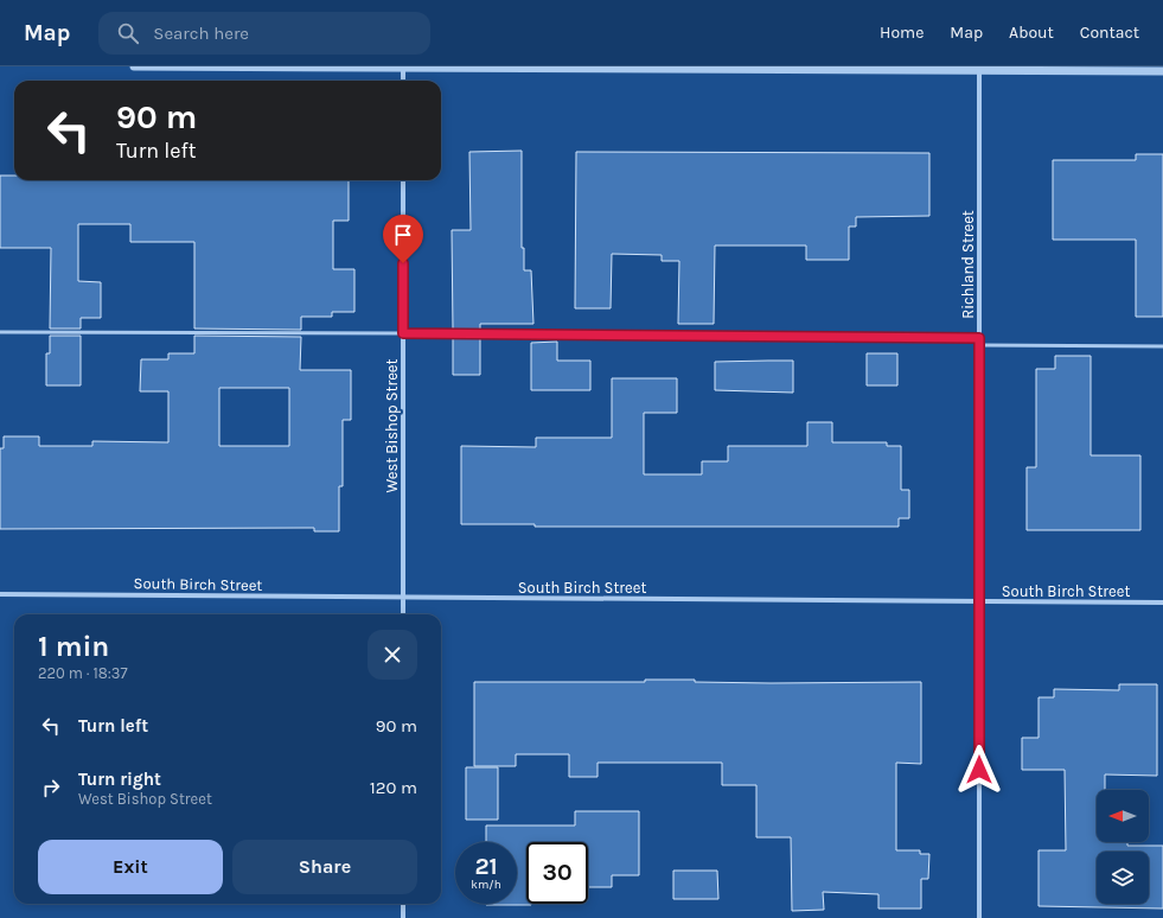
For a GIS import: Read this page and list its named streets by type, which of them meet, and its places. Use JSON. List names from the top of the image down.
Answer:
{
  "streets": {
    "street": ["Richland Street", "West Bishop Street", "South Birch Street"]
  },
  "crossings": [
    ["Richland Street", "South Birch Street"],
    ["West Bishop Street", "South Birch Street"]
  ],
  "north": "left",
  "page": {
    "header": "Map",
    "search": "Search here",
    "nav": [
      "Home",
      "Map",
      "About",
      "Contact"
    ],
    "turn": ["90 m", "Turn left"],
    "heading": ["1 min", "220 m · 18:37"],
    "list": [
      {
        "name": "Turn left",
        "value": "90 m"
      },
      {
        "name": "Turn right",
        "note": "West Bishop Street",
        "value": "120 m"
      }
    ],
    "buttons": ["Exit", "Share"],
    "speed": "21 km/h",
    "limit": "30"
  }
}
